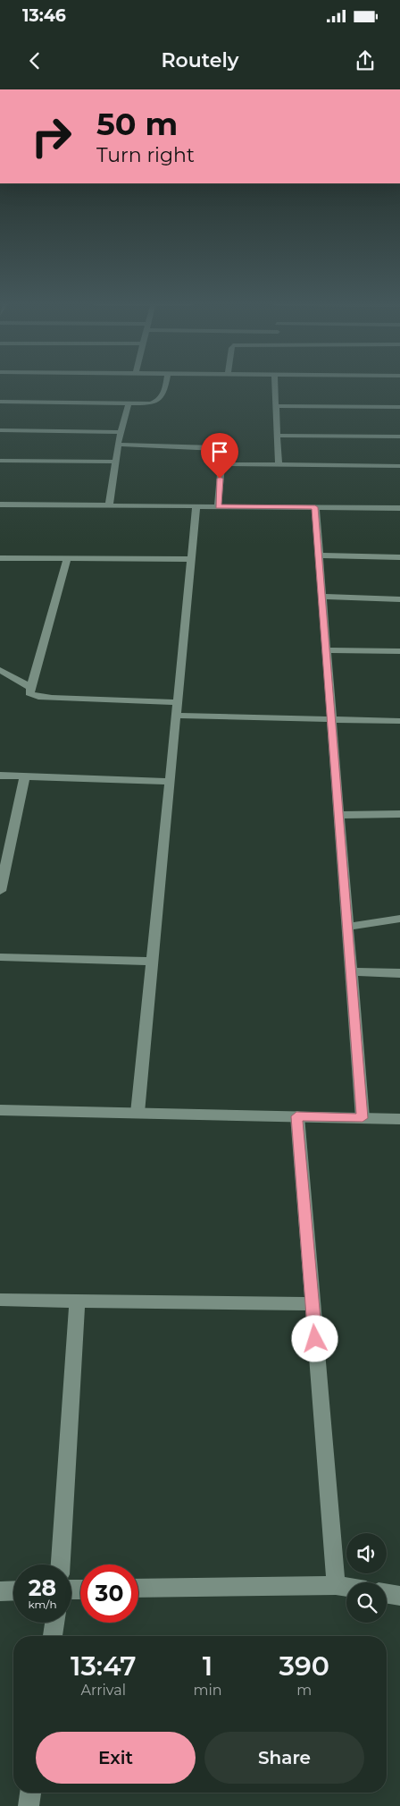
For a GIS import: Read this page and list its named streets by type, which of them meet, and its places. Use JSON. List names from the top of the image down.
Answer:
{
  "page": {
    "status": "13:46",
    "header": "Routely",
    "turn": ["50 m", "Turn right"],
    "speed": "28 km/h",
    "limit": "30",
    "eta": [
      "13:47",
      "Arrival",
      "1",
      "min",
      "390",
      "m"
    ],
    "buttons": ["Exit", "Share"]
  }
}
